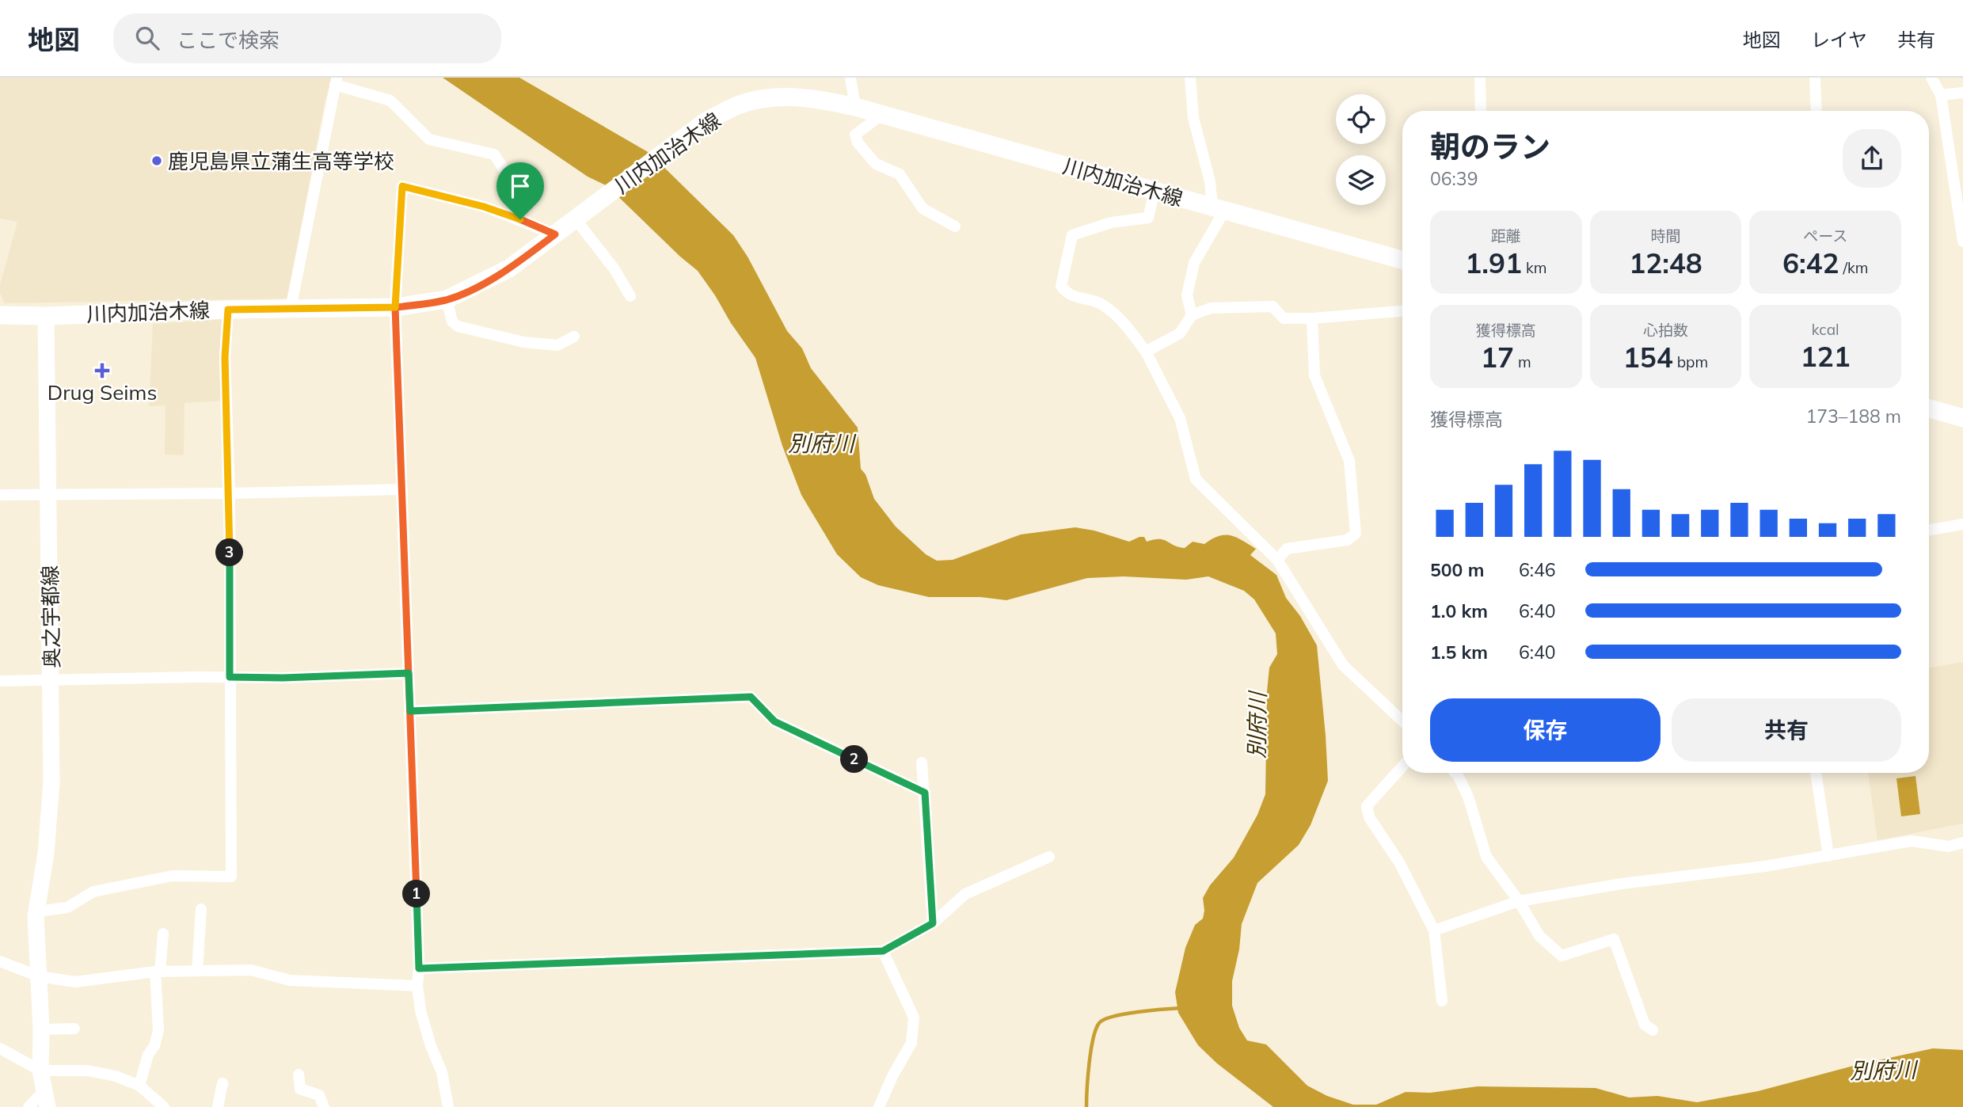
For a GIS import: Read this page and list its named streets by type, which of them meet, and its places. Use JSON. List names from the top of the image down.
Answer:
{
  "streets": {
    "main road": ["川内加治木線"],
    "street": ["奥之宇都線"]
  },
  "crossings": [
    ["川内加治木線", "奥之宇都線"]
  ],
  "water": ["別府川"],
  "places": {
    "other": ["鹿児島県立蒲生高等学校"],
    "health": ["Drug Seims"]
  },
  "page": {
    "header": "地図",
    "search": "ここで検索",
    "nav": ["地図", "レイヤ", "共有"],
    "heading": ["朝のラン", "06:39"],
    "stats": [
      ["距離", "1.91 km"],
      ["時間", "12:48"],
      ["ペース", "6:42 /km"],
      ["獲得標高", "17 m"],
      ["心拍数", "154 bpm"],
      ["kcal", "121"]
    ],
    "chart": ["獲得標高", "173–188 m"],
    "pins": ["3", "2", "1"],
    "list": [
      {
        "name": "500 m",
        "note": "6:46"
      },
      {
        "name": "1.0 km",
        "note": "6:40"
      },
      {
        "name": "1.5 km",
        "note": "6:40"
      }
    ],
    "buttons": ["保存", "共有"]
  }
}
